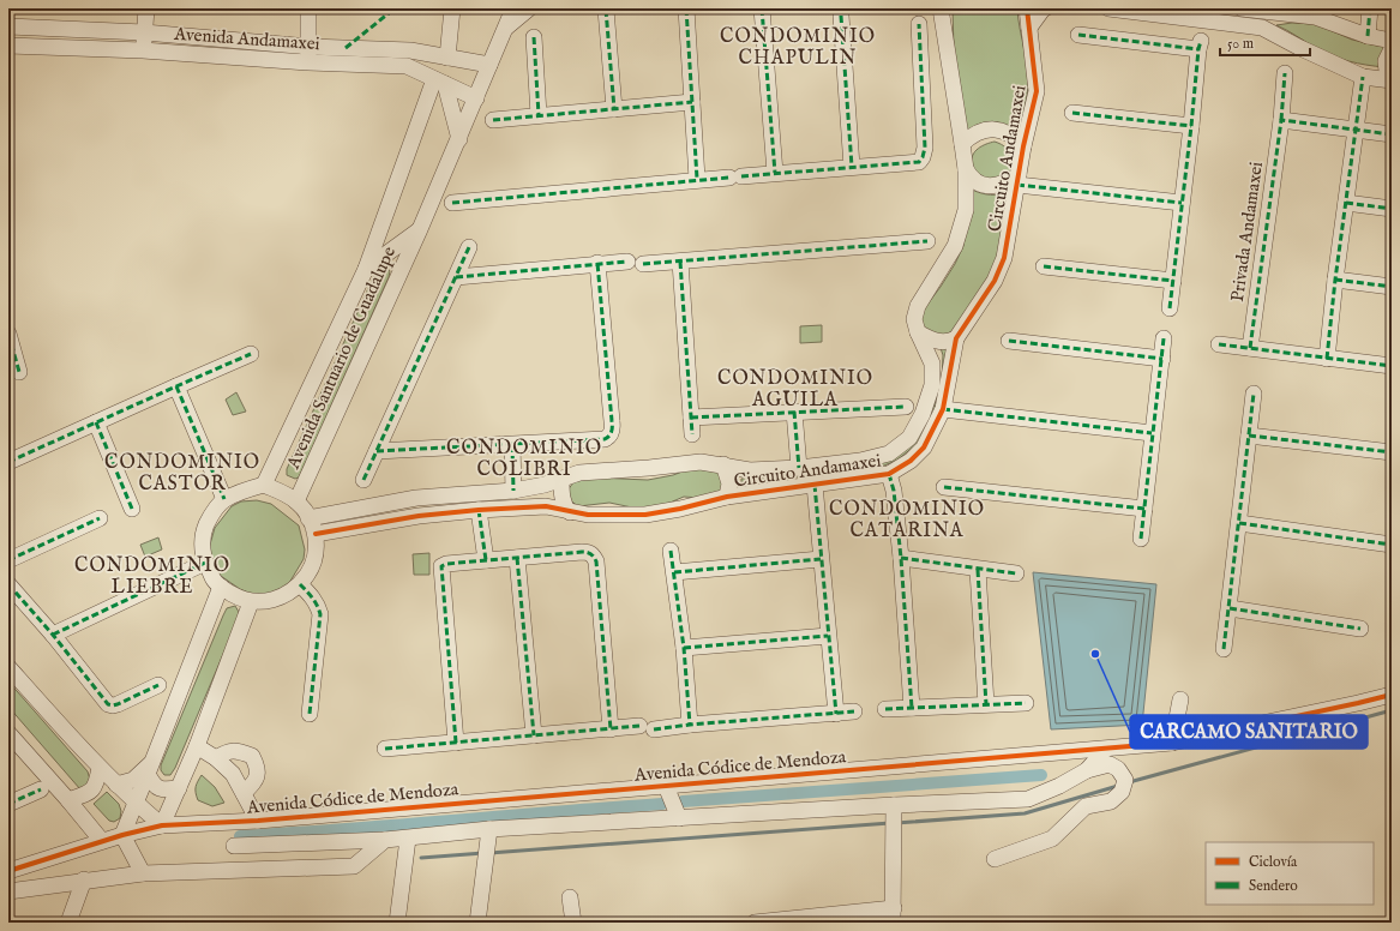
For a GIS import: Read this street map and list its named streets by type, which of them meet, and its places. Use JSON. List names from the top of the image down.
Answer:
{
  "streets": {
    "street": [
      "Avenida Andamaxei",
      "Circuito Andamaxei",
      "Privada Andamaxei",
      "Avenida Santuario de Guadalupe",
      "Avenida Códice de Mendoza"
    ]
  },
  "crossings": [
    ["Avenida Andamaxei", "Avenida Santuario de Guadalupe"],
    ["Circuito Andamaxei", "Avenida Santuario de Guadalupe"]
  ],
  "districts": [
    "CONDOMINIO CHAPULIN",
    "CONDOMINIO AGUILA",
    "CONDOMINIO COLIBRI",
    "CONDOMINIO CASTOR",
    "CONDOMINIO CATARINA",
    "CONDOMINIO LIEBRE"
  ],
  "places": ["CARCAMO SANITARIO"],
  "legend": ["Ciclovía", "Sendero"],
  "scale_bar": "50 m"
}
